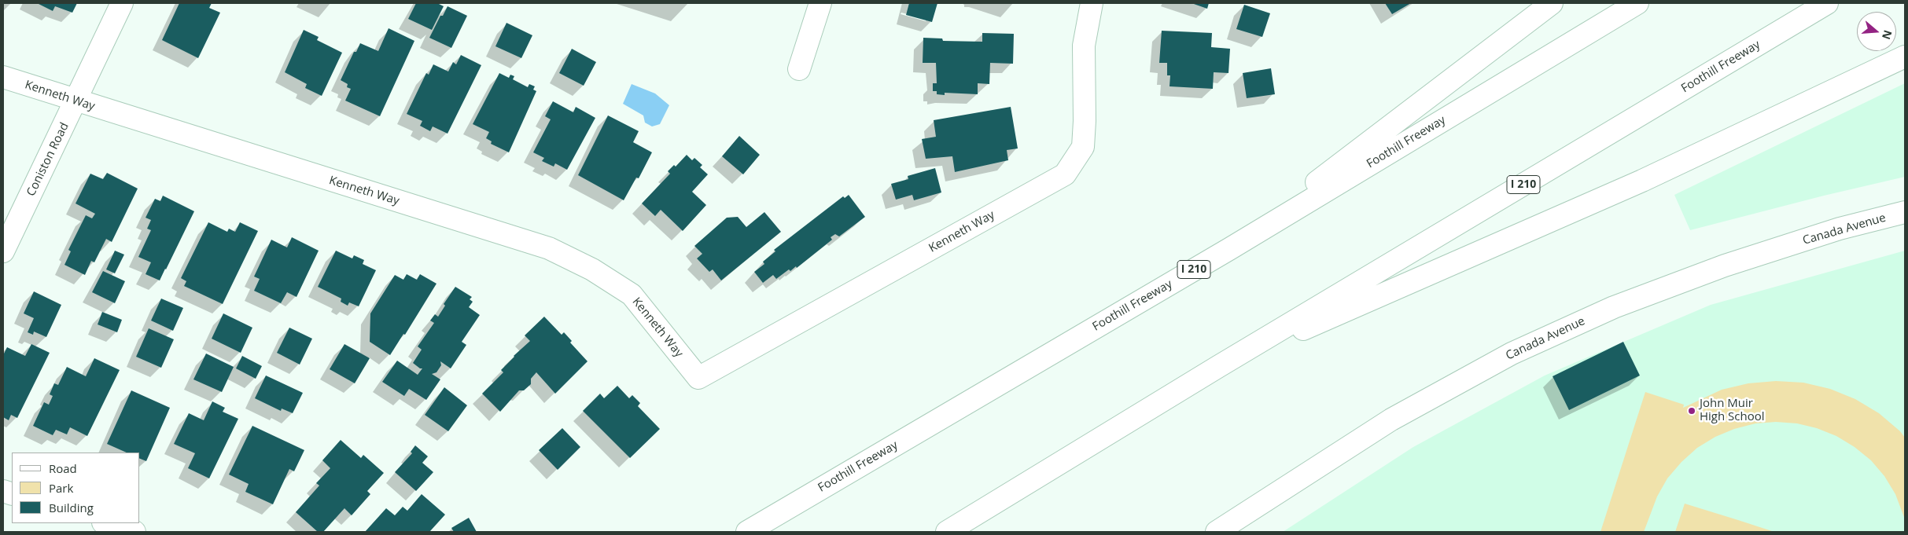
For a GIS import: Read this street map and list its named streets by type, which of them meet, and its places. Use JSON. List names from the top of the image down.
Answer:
{
  "streets": {
    "main road": [
      "Foothill Freeway",
      "Kenneth Way",
      "Coniston Road",
      "I 210",
      "Canada Avenue"
    ]
  },
  "crossings": [
    ["Kenneth Way", "Coniston Road"]
  ],
  "places": ["John Muir High School"],
  "legend": ["Road", "Park", "Building"],
  "north": "right"
}
